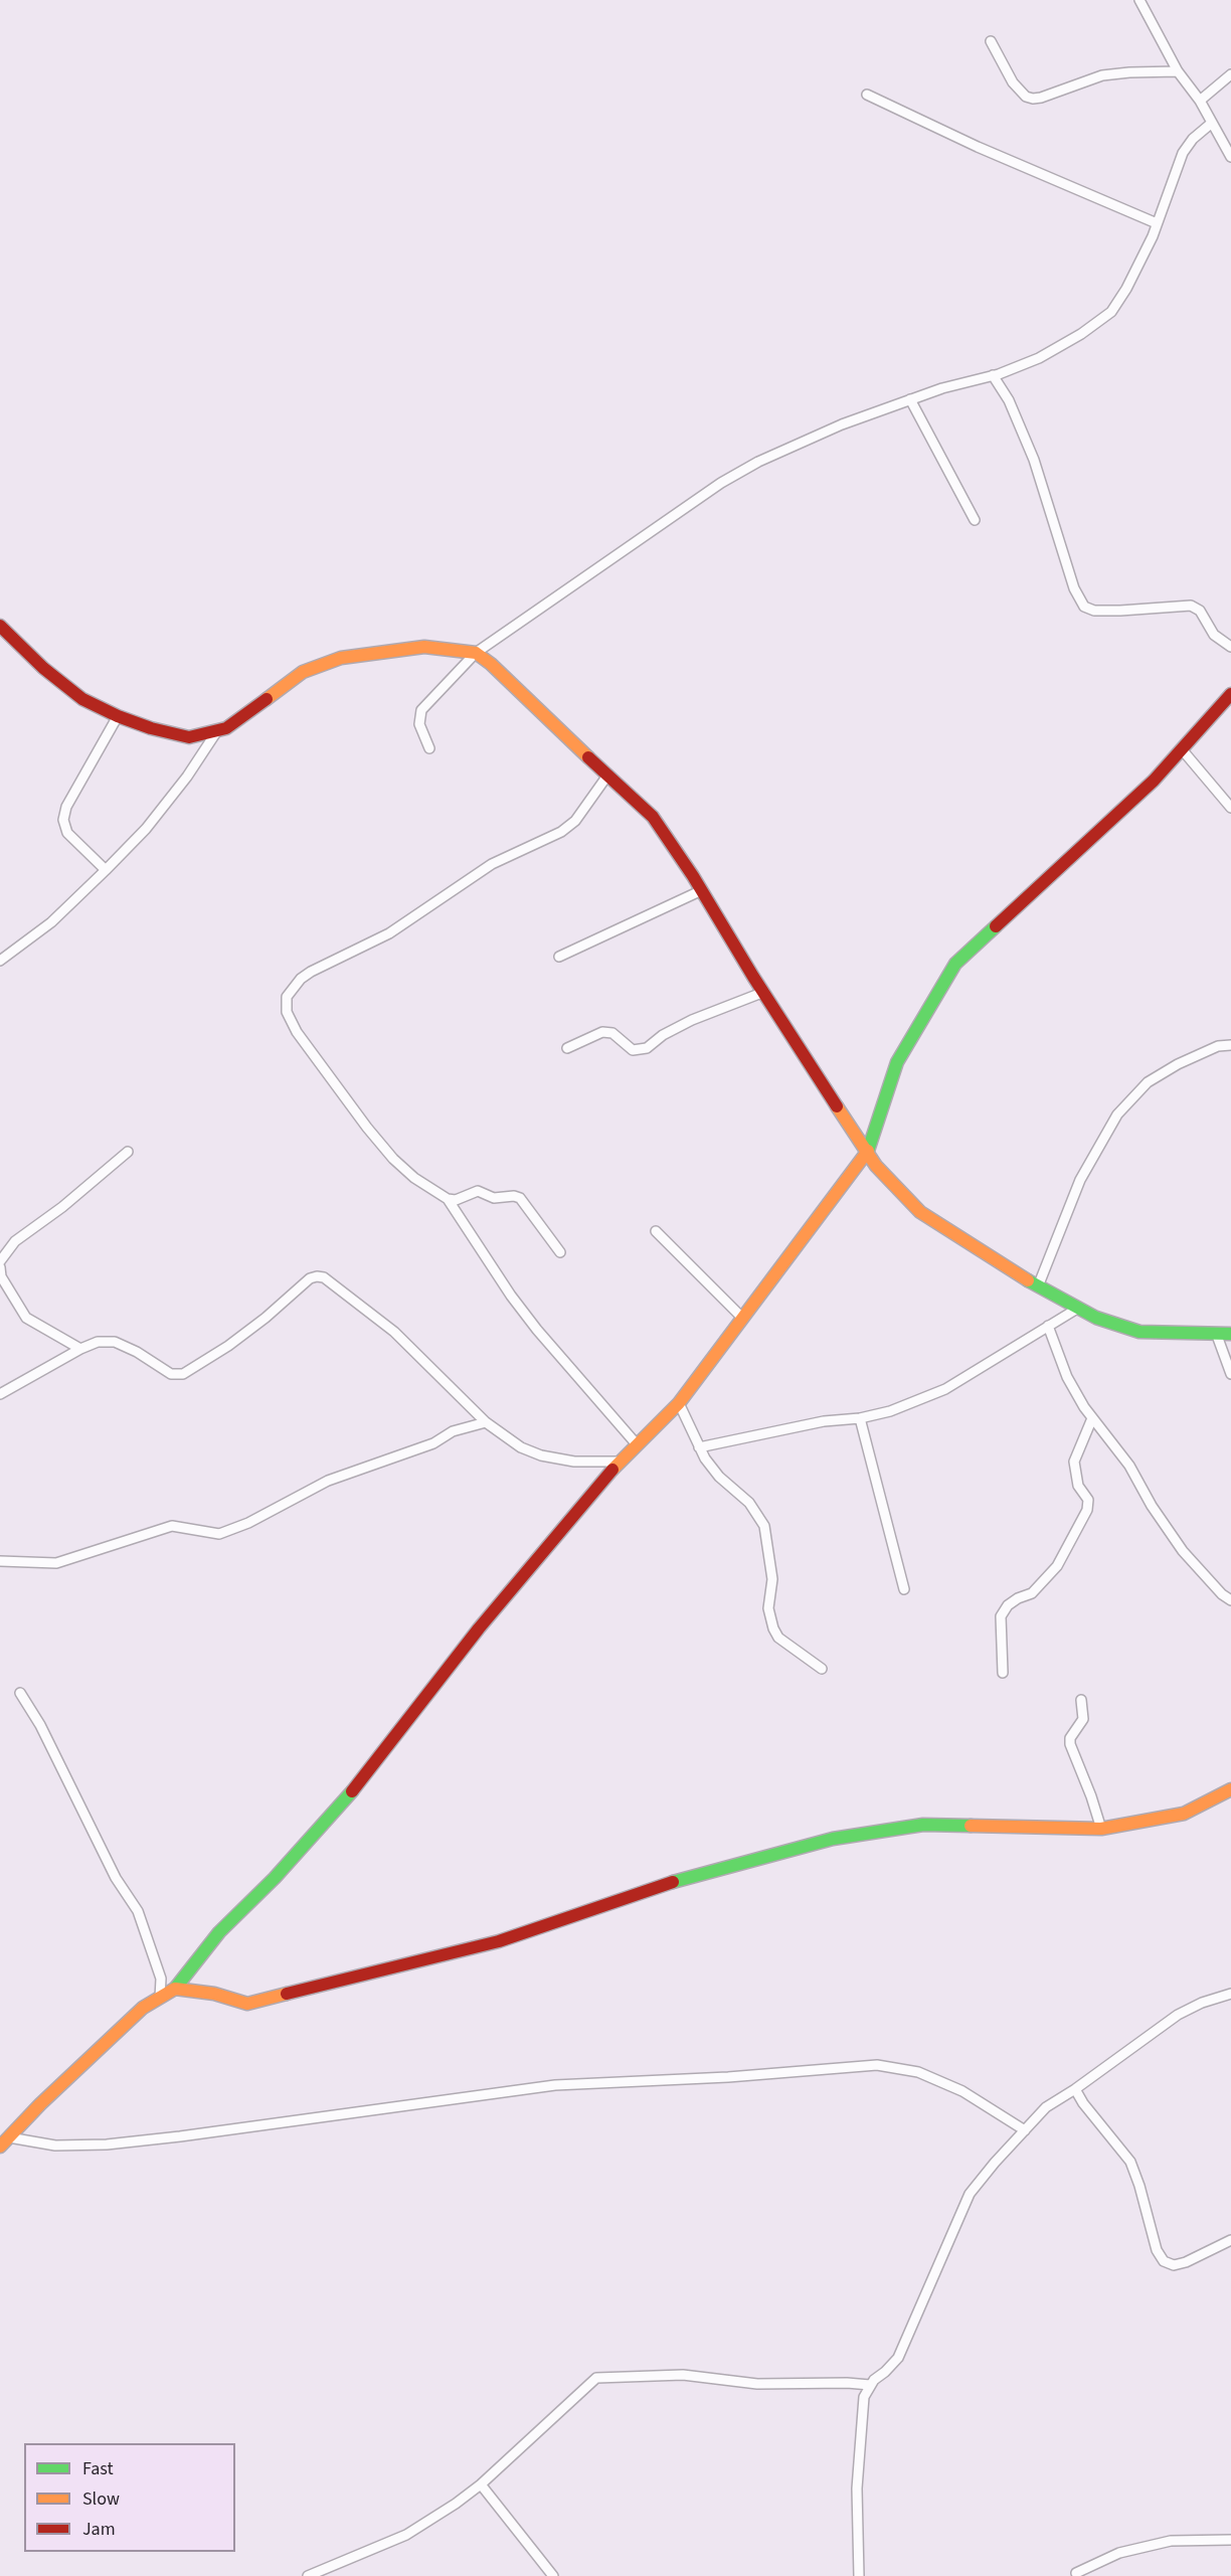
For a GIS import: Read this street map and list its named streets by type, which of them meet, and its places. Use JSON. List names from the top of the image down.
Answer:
{
  "legend": ["Fast", "Slow", "Jam"]
}
